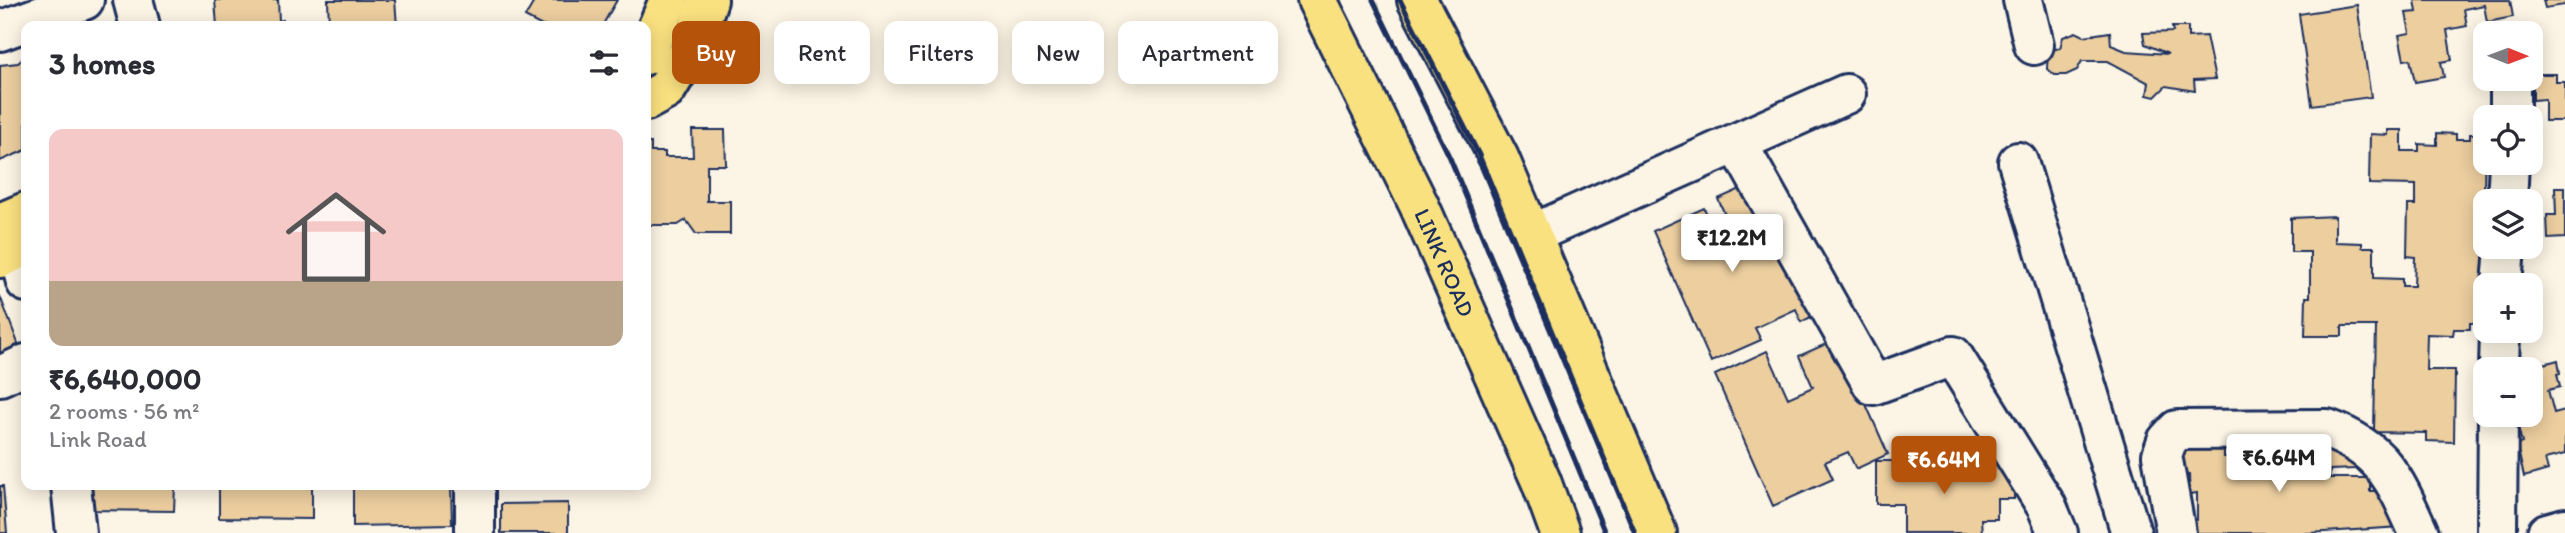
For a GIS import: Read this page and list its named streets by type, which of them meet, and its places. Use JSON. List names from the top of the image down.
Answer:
{
  "streets": {
    "main road": ["LINK ROAD"]
  },
  "north": "right",
  "page": {
    "map_buttons": ["+", "−"],
    "chip": [
      "Buy",
      "Rent",
      "Filters",
      "New",
      "Apartment"
    ],
    "heading": "3 homes",
    "list": [
      {
        "name": "₹6,640,000",
        "note": "2 rooms · 56 m² · Link Road"
      }
    ],
    "price": ["₹12.2M", "₹6.64M", "₹6.64M"]
  }
}
